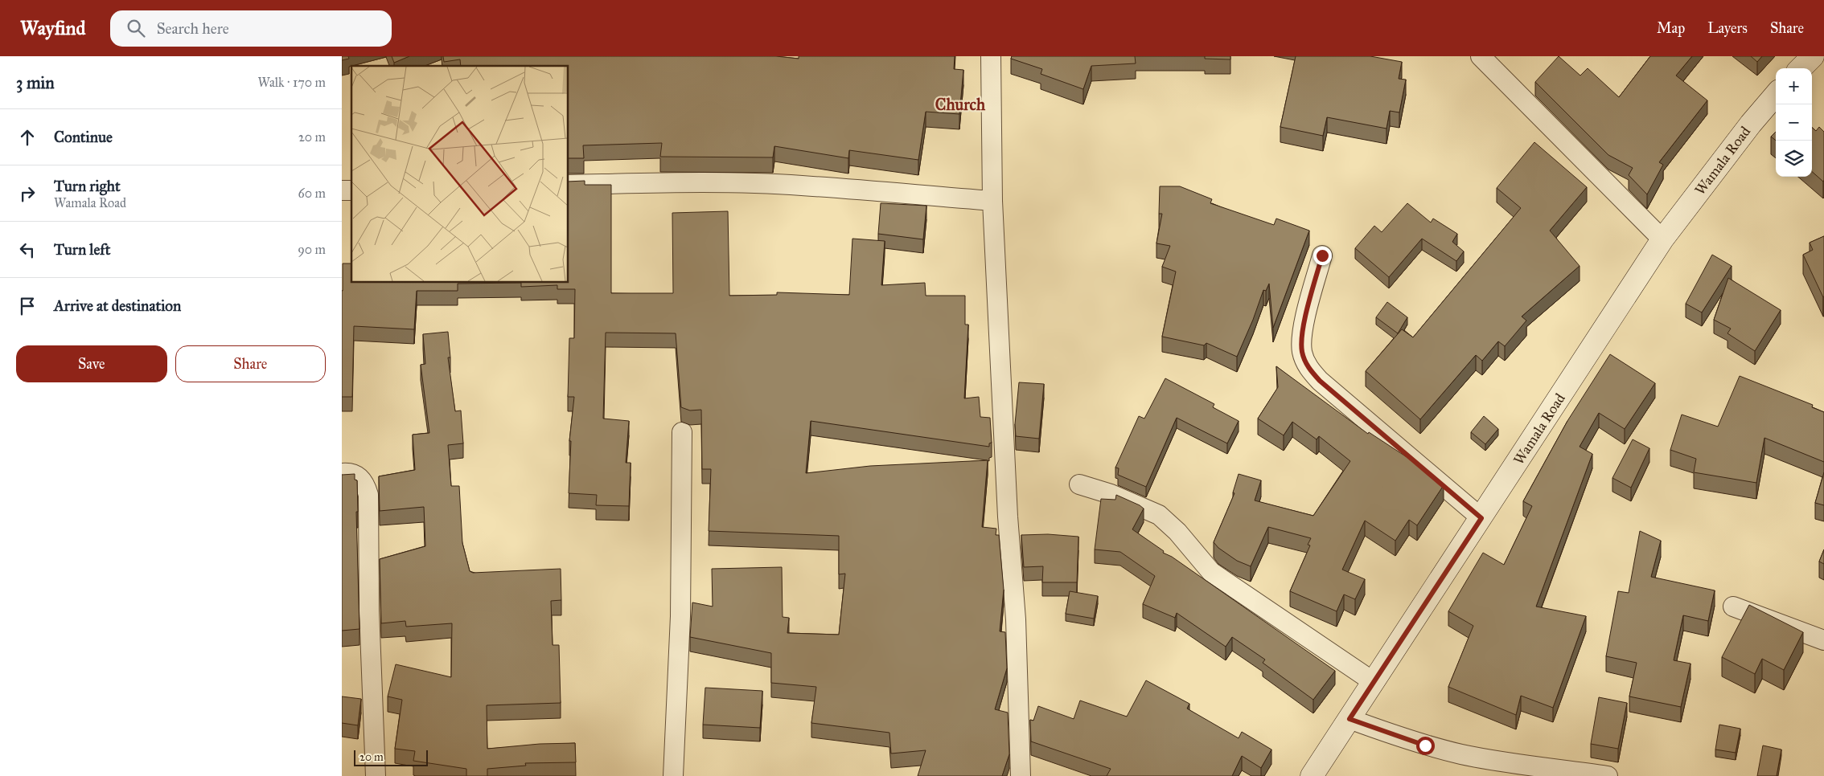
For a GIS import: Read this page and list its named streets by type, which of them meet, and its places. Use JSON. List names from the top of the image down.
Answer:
{
  "streets": {
    "street": ["Wamala Road"]
  },
  "districts": ["Church"],
  "scale_bar": "20 m",
  "page": {
    "header": "Wayfind",
    "search": "Search here",
    "nav": ["Map", "Layers", "Share"],
    "heading": ["3 min", "Walk · 170 m"],
    "map_buttons": ["+", "−"],
    "list": [
      ["Continue", "20 m"],
      ["Turn right", "Wamala Road", "60 m"],
      ["Turn left", "90 m"],
      "Arrive at destination"
    ],
    "buttons": ["Save", "Share"],
    "scale": "20 m"
  }
}
